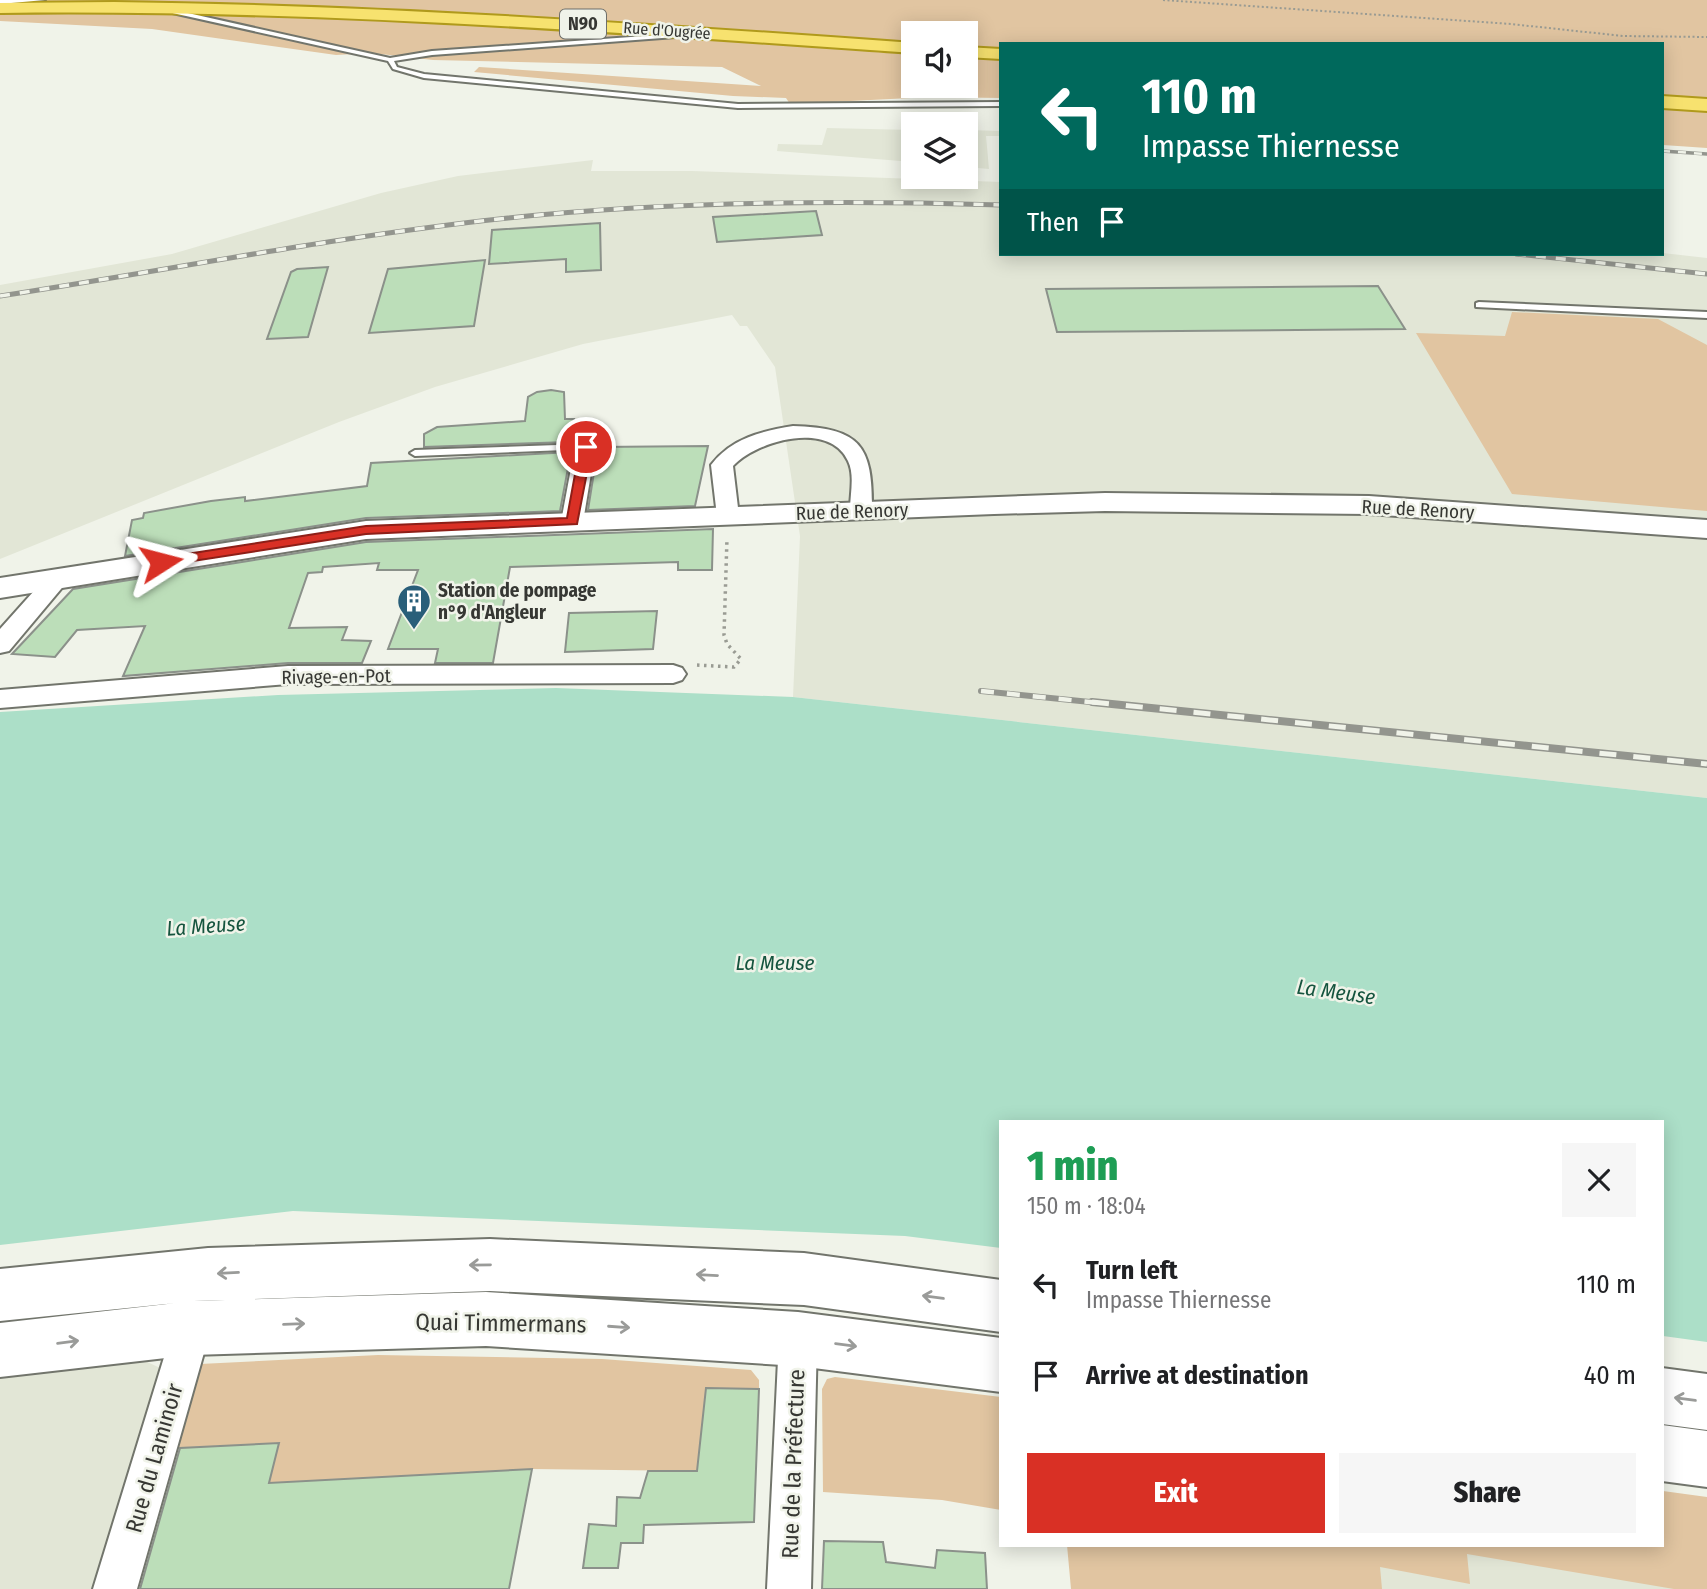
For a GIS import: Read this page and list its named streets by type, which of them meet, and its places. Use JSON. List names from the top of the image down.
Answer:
{
  "streets": {
    "main road": ["N90", "Rue d'Ougrée"],
    "street": [
      "Rue de Renory",
      "Rivage-en-Pot",
      "Quai Timmermans",
      "Rue du Laminoir",
      "Rue de la Préfecture"
    ]
  },
  "crossings": [
    ["Quai Timmermans", "Rue du Laminoir"],
    ["Quai Timmermans", "Rue de la Préfecture"]
  ],
  "water": ["La Meuse"],
  "places": {
    "building": ["Station de pompage n°9 d'Angleur"]
  },
  "page": {
    "turn": ["110 m", "Impasse Thiernesse"],
    "then": "Then",
    "heading": ["1 min", "150 m · 18:04"],
    "list": [
      {
        "name": "Turn left",
        "note": "Impasse Thiernesse",
        "value": "110 m"
      },
      {
        "name": "Arrive at destination",
        "value": "40 m"
      }
    ],
    "buttons": ["Exit", "Share"]
  }
}
